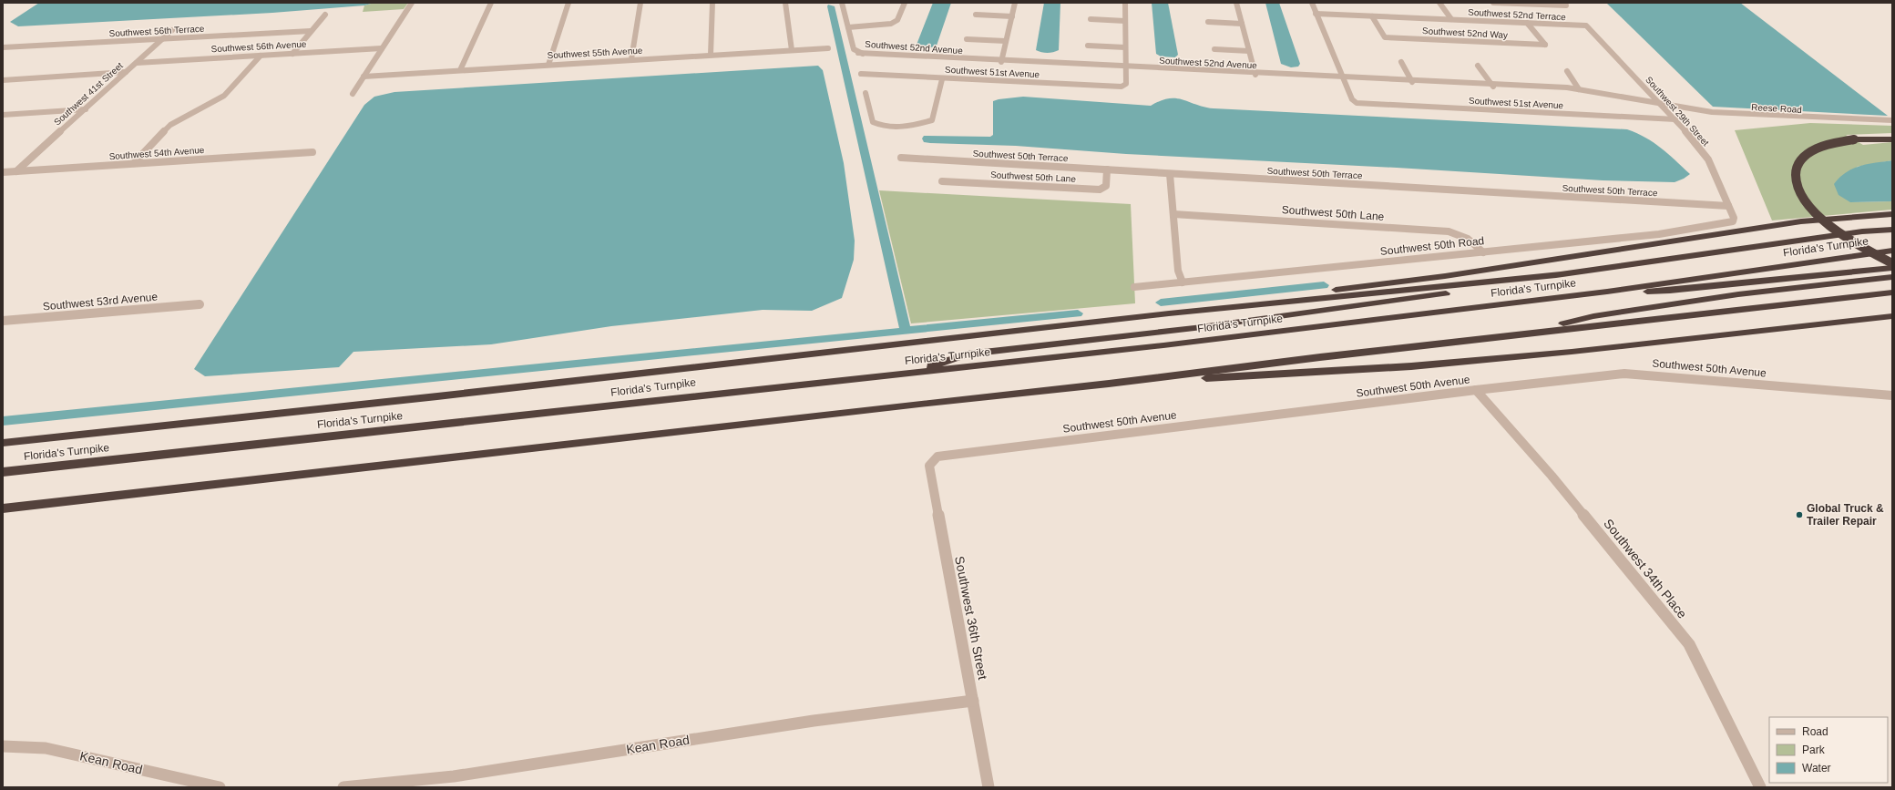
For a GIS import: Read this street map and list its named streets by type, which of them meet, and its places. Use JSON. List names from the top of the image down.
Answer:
{
  "streets": {
    "highway": ["Florida's Turnpike"],
    "street": [
      "Southwest 52nd Terrace",
      "Southwest 56th Terrace",
      "Southwest 52nd Way",
      "Southwest 56th Avenue",
      "Southwest 52nd Avenue",
      "Southwest 55th Avenue",
      "Southwest 51st Avenue",
      "Southwest 41st Street",
      "Reese Road",
      "Southwest 29th Street",
      "Southwest 54th Avenue",
      "Southwest 50th Terrace",
      "Southwest 50th Lane",
      "Southwest 50th Road",
      "Southwest 53rd Avenue",
      "Southwest 50th Avenue",
      "Southwest 34th Place",
      "Southwest 36th Street",
      "Kean Road"
    ]
  },
  "crossings": [
    ["Southwest 52nd Terrace", "Southwest 52nd Way"],
    ["Southwest 52nd Terrace", "Southwest 29th Street"],
    ["Southwest 56th Terrace", "Southwest 41st Street"],
    ["Southwest 56th Avenue", "Southwest 41st Street"],
    ["Southwest 52nd Avenue", "Southwest 51st Avenue"],
    ["Southwest 52nd Avenue", "Reese Road"],
    ["Southwest 52nd Avenue", "Southwest 29th Street"],
    ["Southwest 51st Avenue", "Southwest 29th Street"],
    ["Southwest 41st Street", "Southwest 54th Avenue"],
    ["Reese Road", "Southwest 29th Street"],
    ["Southwest 29th Street", "Southwest 50th Terrace"],
    ["Southwest 29th Street", "Southwest 50th Road"],
    ["Southwest 50th Terrace", "Southwest 50th Lane"],
    ["Southwest 50th Lane", "Southwest 50th Road"],
    ["Southwest 50th Avenue", "Southwest 34th Place"],
    ["Southwest 50th Avenue", "Southwest 36th Street"],
    ["Southwest 36th Street", "Kean Road"]
  ],
  "places": ["Global Truck & Trailer Repair"],
  "legend": ["Road", "Park", "Water"]
}
